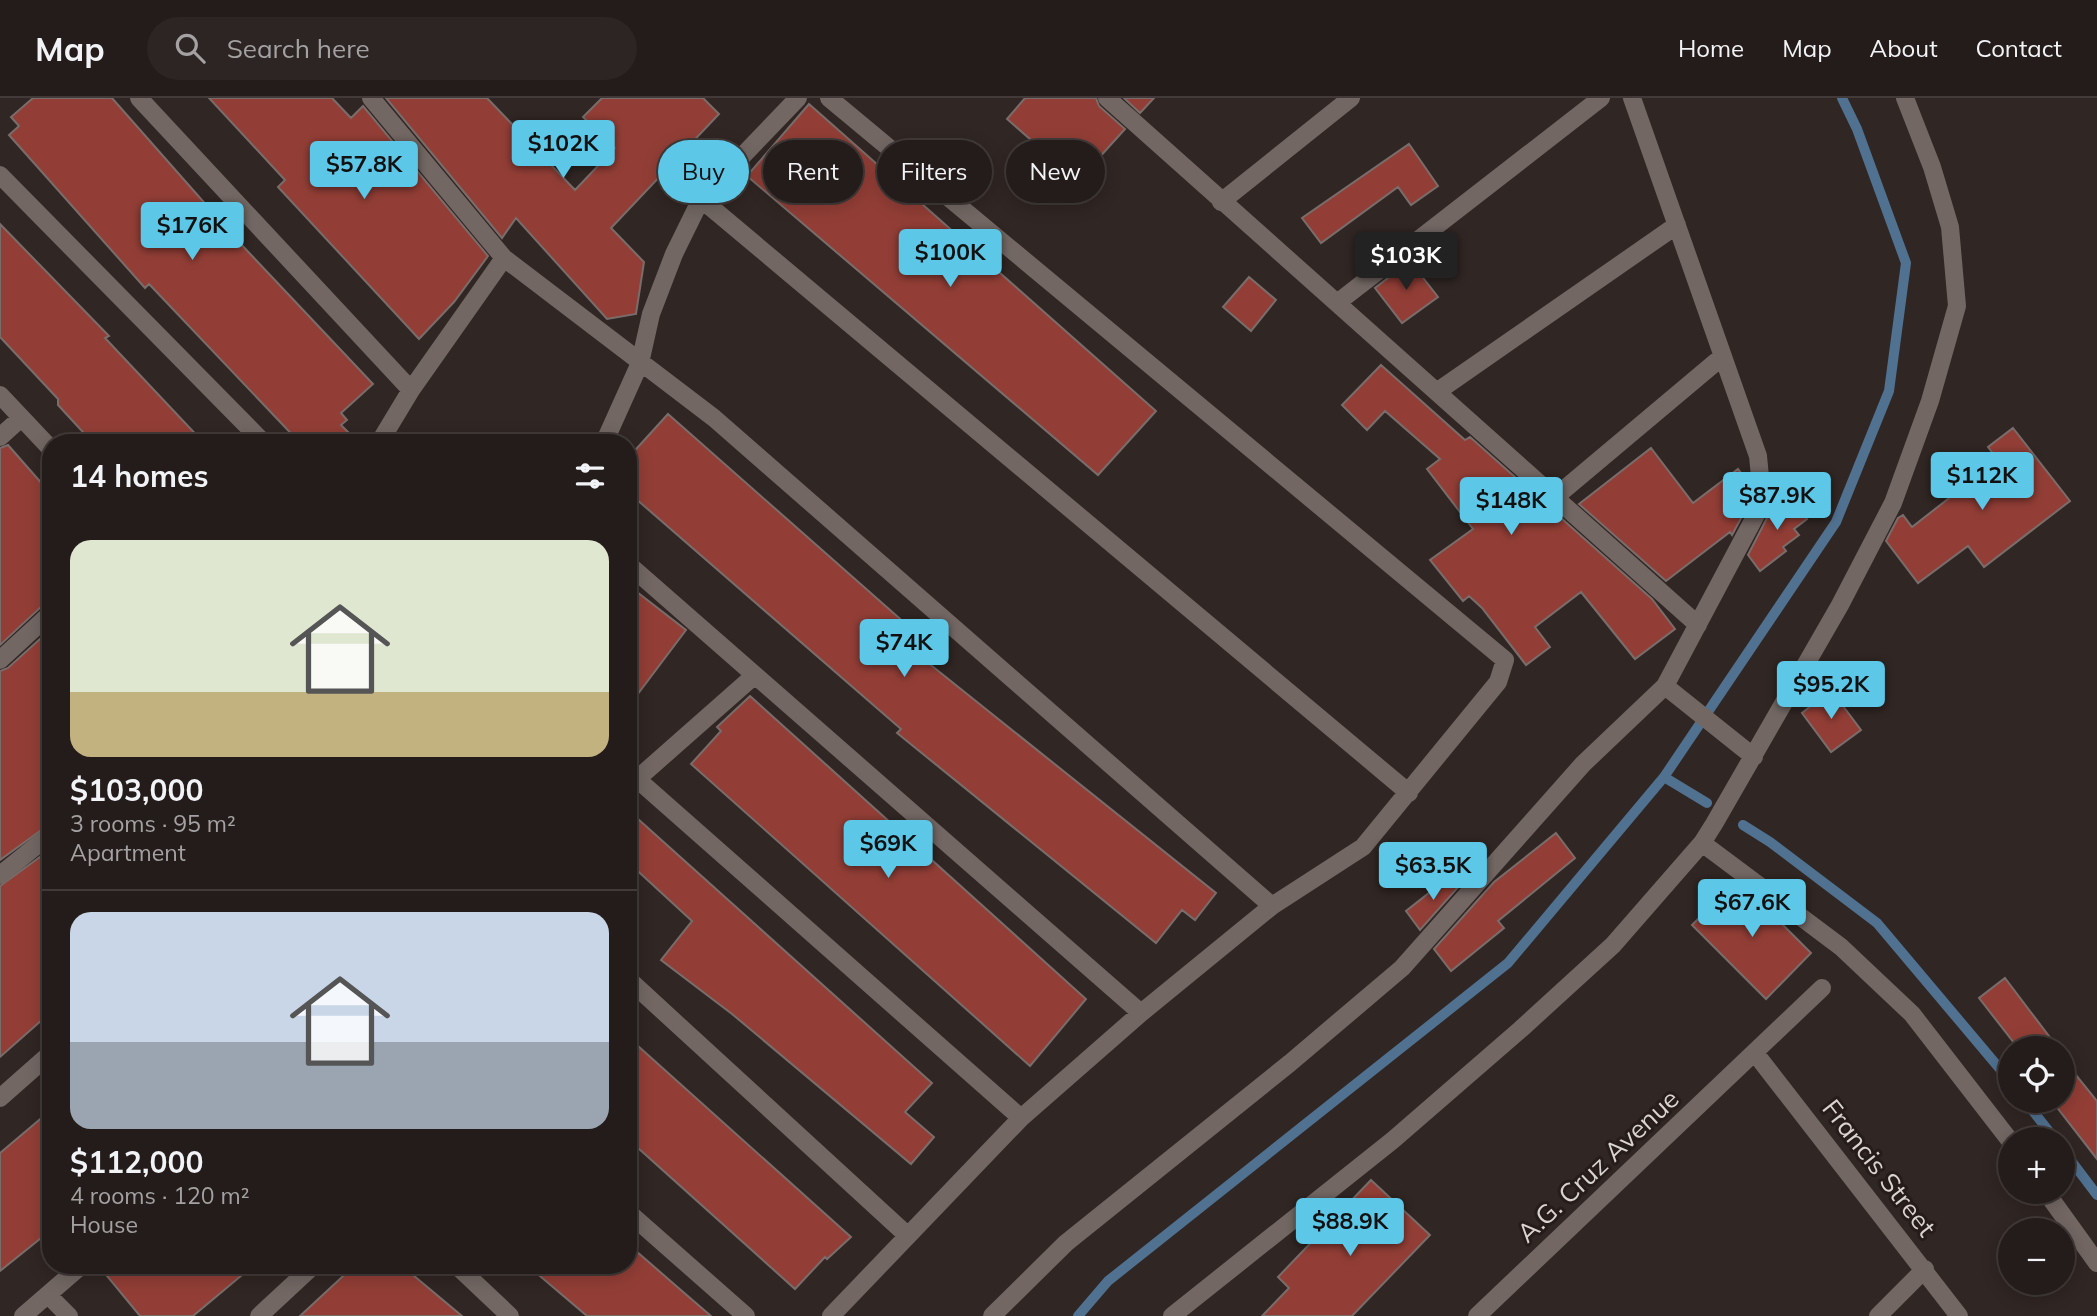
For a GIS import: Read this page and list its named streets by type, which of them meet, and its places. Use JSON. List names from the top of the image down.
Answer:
{
  "streets": {
    "street": ["A.G. Cruz Avenue", "Francis Street"]
  },
  "crossings": [
    ["A.G. Cruz Avenue", "Francis Street"]
  ],
  "page": {
    "header": "Map",
    "search": "Search here",
    "nav": [
      "Home",
      "Map",
      "About",
      "Contact"
    ],
    "price": [
      "$102K",
      "$57.8K",
      "$176K",
      "$100K",
      "$103K",
      "$112K",
      "$87.9K",
      "$148K",
      "$74K",
      "$95.2K",
      "$69K",
      "$63.5K",
      "$67.6K",
      "$88.9K"
    ],
    "chip": [
      "Buy",
      "Rent",
      "Filters",
      "New"
    ],
    "heading": "14 homes",
    "list": [
      {
        "name": "$103,000",
        "note": "3 rooms · 95 m² · Apartment"
      },
      {
        "name": "$112,000",
        "note": "4 rooms · 120 m² · House"
      }
    ],
    "map_buttons": ["+", "−"]
  }
}
